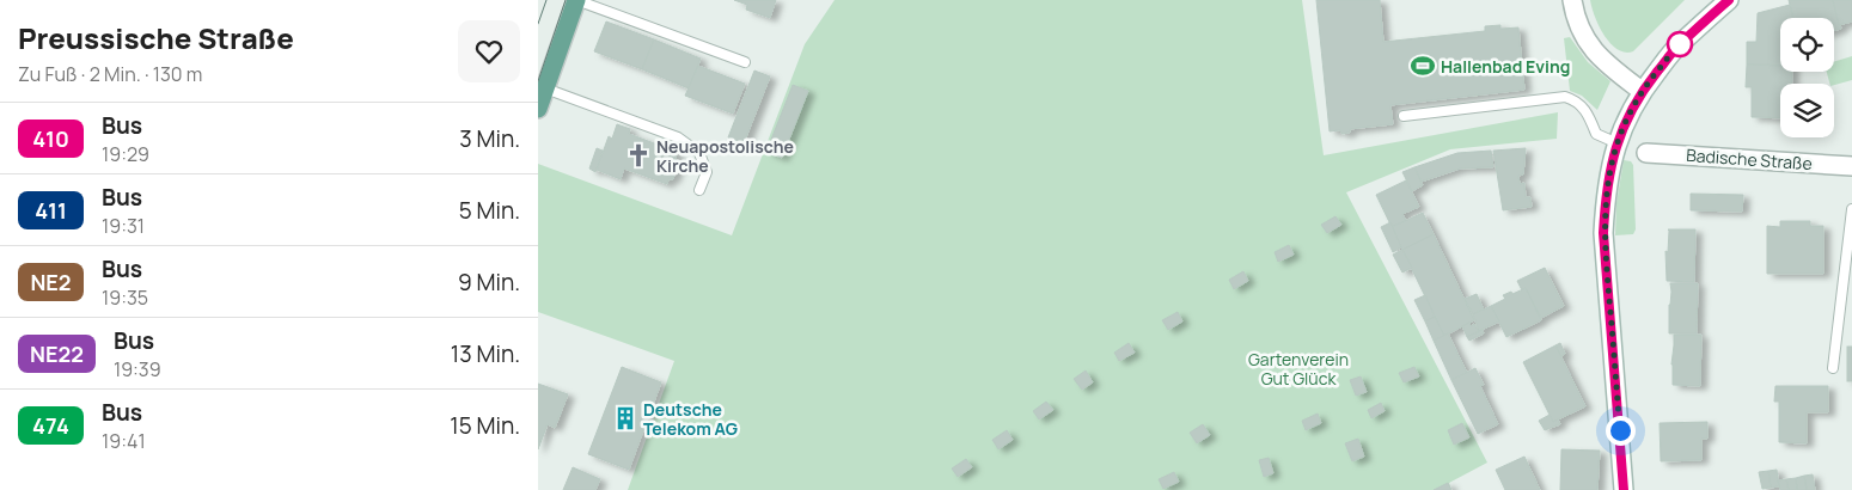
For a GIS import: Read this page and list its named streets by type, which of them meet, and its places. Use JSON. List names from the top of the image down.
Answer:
{
  "streets": {
    "street": ["Badische Straße"]
  },
  "parks": ["Gartenverein Gut Glück"],
  "places": {
    "sports": ["Hallenbad Eving"],
    "church": ["Neuapostolische Kirche"],
    "building": ["Deutsche Telekom AG"]
  },
  "lines": ["bus line 410"],
  "page": {
    "heading": ["Preussische Straße", "Zu Fuß · 2 Min. · 130 m"],
    "list": [
      {
        "mark": "410",
        "name": "Bus",
        "note": "19:29",
        "value": "3 Min."
      },
      {
        "mark": "411",
        "name": "Bus",
        "note": "19:31",
        "value": "5 Min."
      },
      {
        "mark": "NE2",
        "name": "Bus",
        "note": "19:35",
        "value": "9 Min."
      },
      {
        "mark": "NE22",
        "name": "Bus",
        "note": "19:39",
        "value": "13 Min."
      },
      {
        "mark": "474",
        "name": "Bus",
        "note": "19:41",
        "value": "15 Min."
      }
    ]
  }
}
